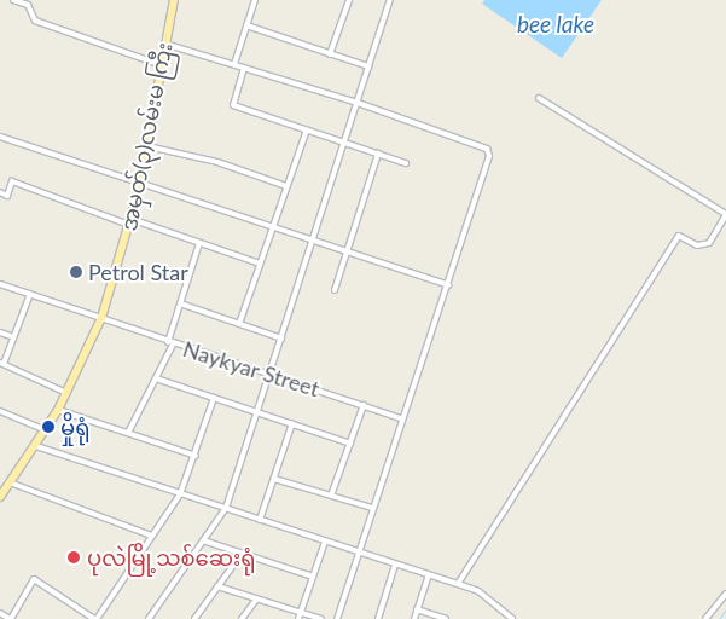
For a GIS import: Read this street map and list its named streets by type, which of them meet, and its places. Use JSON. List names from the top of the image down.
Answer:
{
  "streets": {
    "main road": ["အမှတ်(၃)လမ်းမ ကြီး"],
    "street": ["Naykyar Street"]
  },
  "crossings": [
    ["အမှတ်(၃)လမ်းမ ကြီး", "Naykyar Street"]
  ],
  "water": ["bee lake"],
  "places": ["Petrol Star", "မှိုရုံ", "ပုလဲမြို့သစ်ဆေးရုံ"]
}
